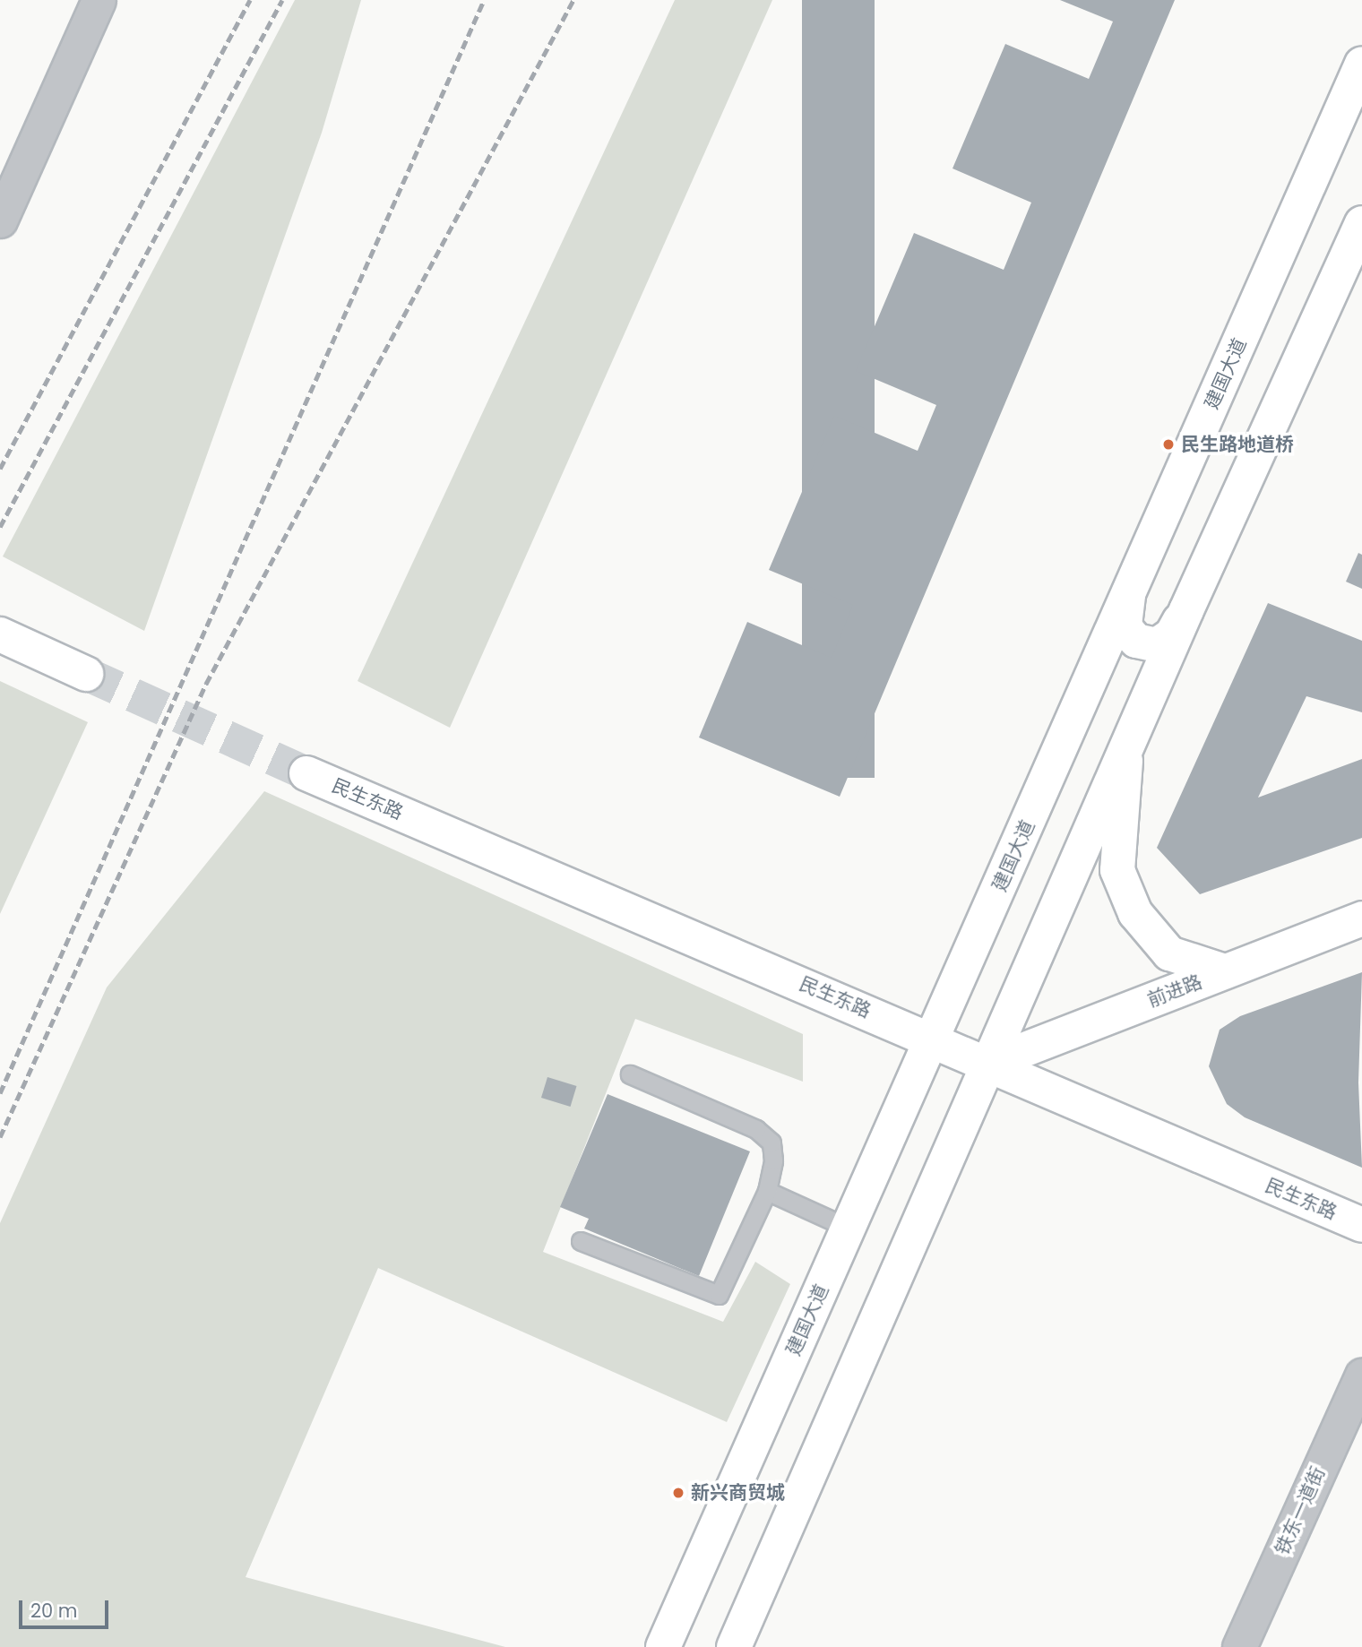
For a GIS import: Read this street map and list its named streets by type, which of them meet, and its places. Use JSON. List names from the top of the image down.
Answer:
{
  "streets": {
    "main road": ["建国大道", "民生东路", "前进路"],
    "street": ["铁东一道街"]
  },
  "crossings": [
    ["建国大道", "民生东路"],
    ["民生东路", "前进路"]
  ],
  "places": ["民生路地道桥", "新兴商贸城"],
  "scale_bar": "20 m"
}
